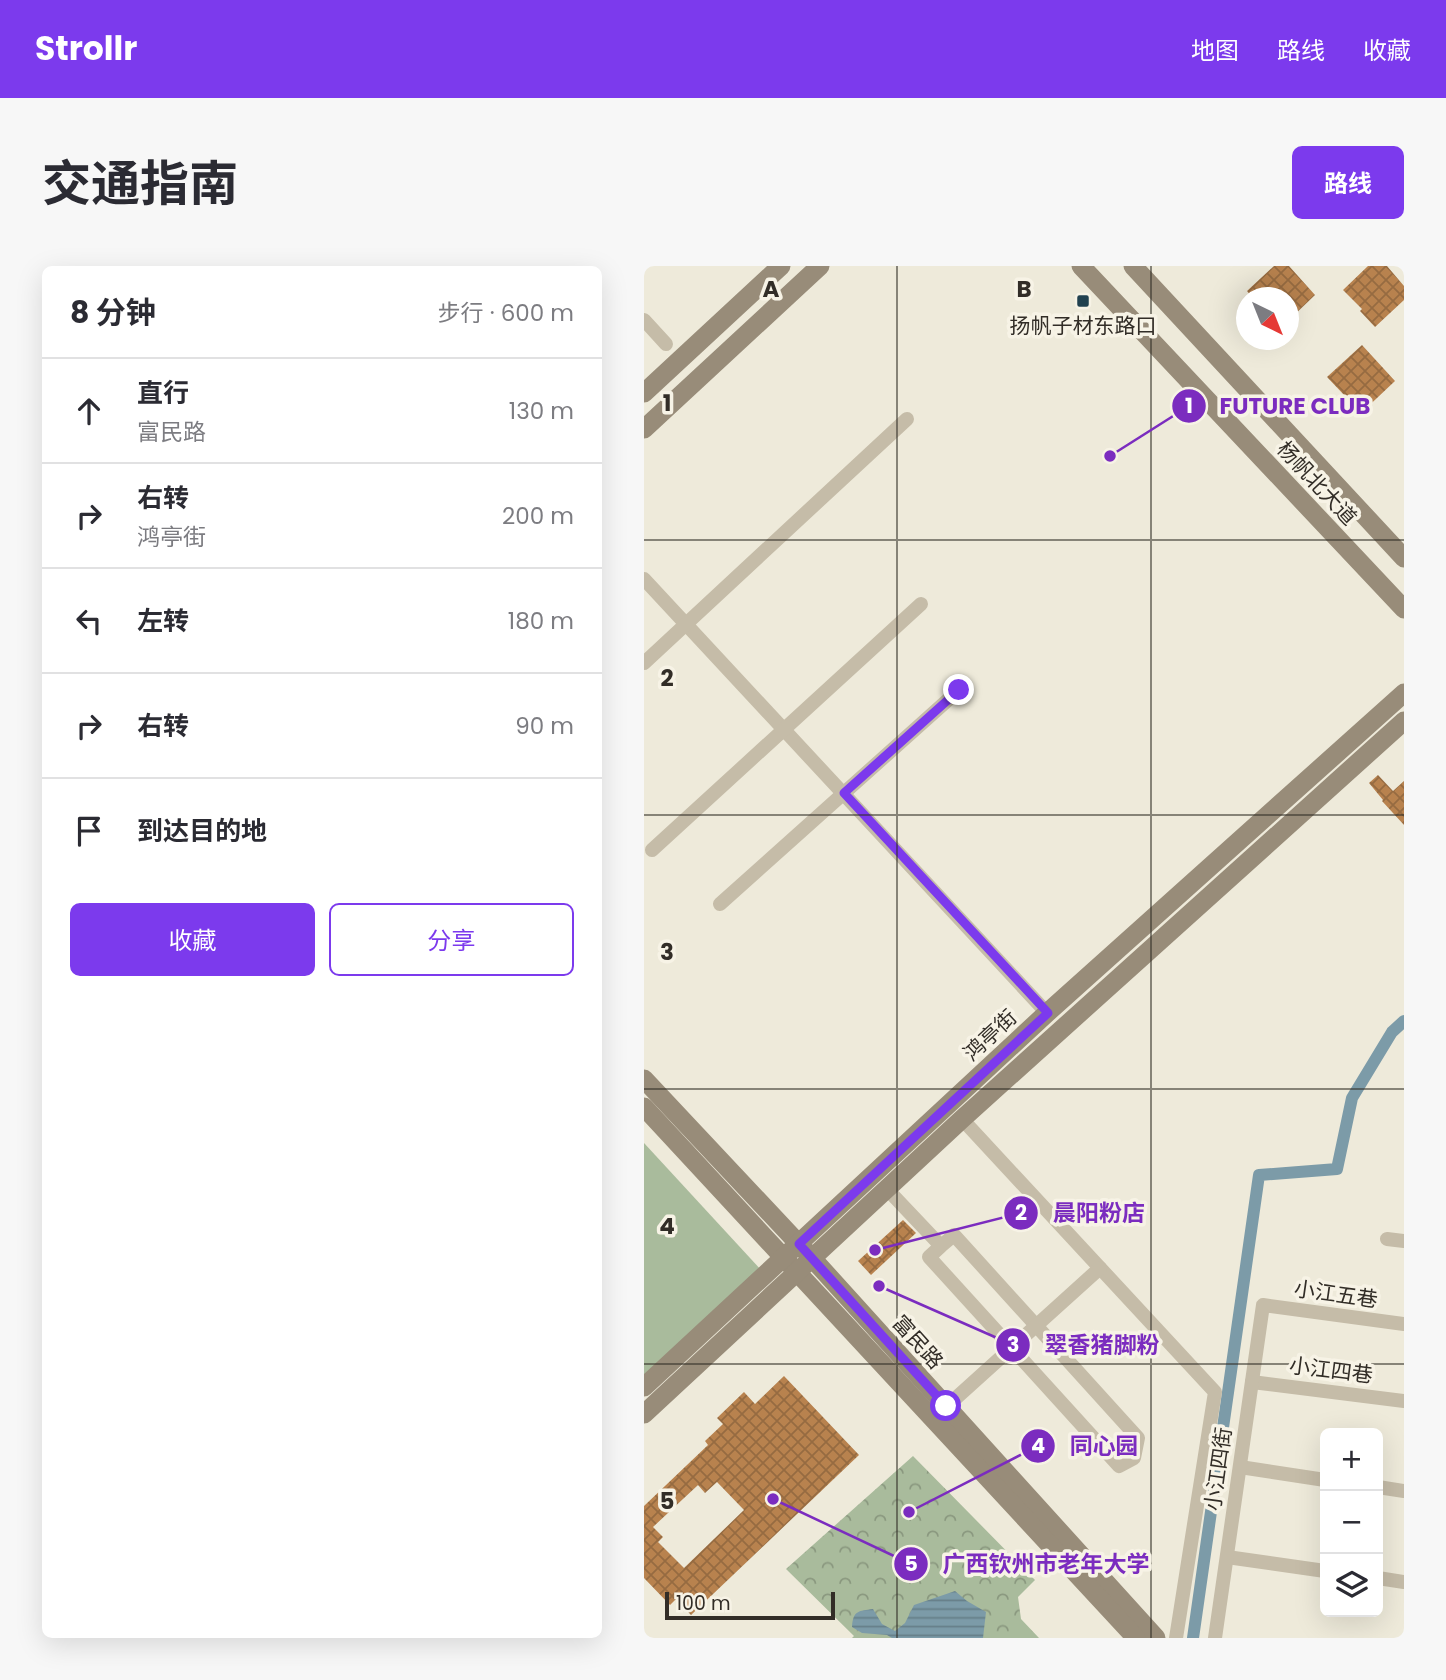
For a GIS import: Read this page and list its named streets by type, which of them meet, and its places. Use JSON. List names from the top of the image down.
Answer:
{
  "streets": {
    "street": [
      "杨帆北大道",
      "鸿亭街",
      "小江五巷",
      "富民路",
      "小江四巷",
      "小江四街"
    ]
  },
  "crossings": [
    ["鸿亭街", "富民路"],
    ["小江五巷", "小江四街"],
    ["小江四巷", "小江四街"]
  ],
  "places": {
    "transit": ["扬帆子材东路口"],
    "other": [
      "FUTURE CLUB",
      "晨阳粉店",
      "翠香猪脚粉",
      "广西钦州市老年大学",
      "同心园"
    ]
  },
  "scale_bar": "100 m",
  "north": "bottom right",
  "page": {
    "header": "Strollr",
    "nav": ["地图", "路线", "收藏"],
    "title": "交通指南",
    "buttons": [
      "路线",
      ["收藏", "分享"]
    ],
    "heading": ["8 分钟", "步行 · 600 m"],
    "list": [
      ["直行", "富民路", "130 m"],
      ["右转", "鸿亭街", "200 m"],
      ["左转", "180 m"],
      ["右转", "90 m"],
      "到达目的地"
    ],
    "map_buttons": ["+", "−"],
    "scale": "100 m"
  },
  "grid": {
    "columns": ["A", "B"],
    "rows": [
      "1",
      "2",
      "3",
      "4",
      "5"
    ]
  }
}
